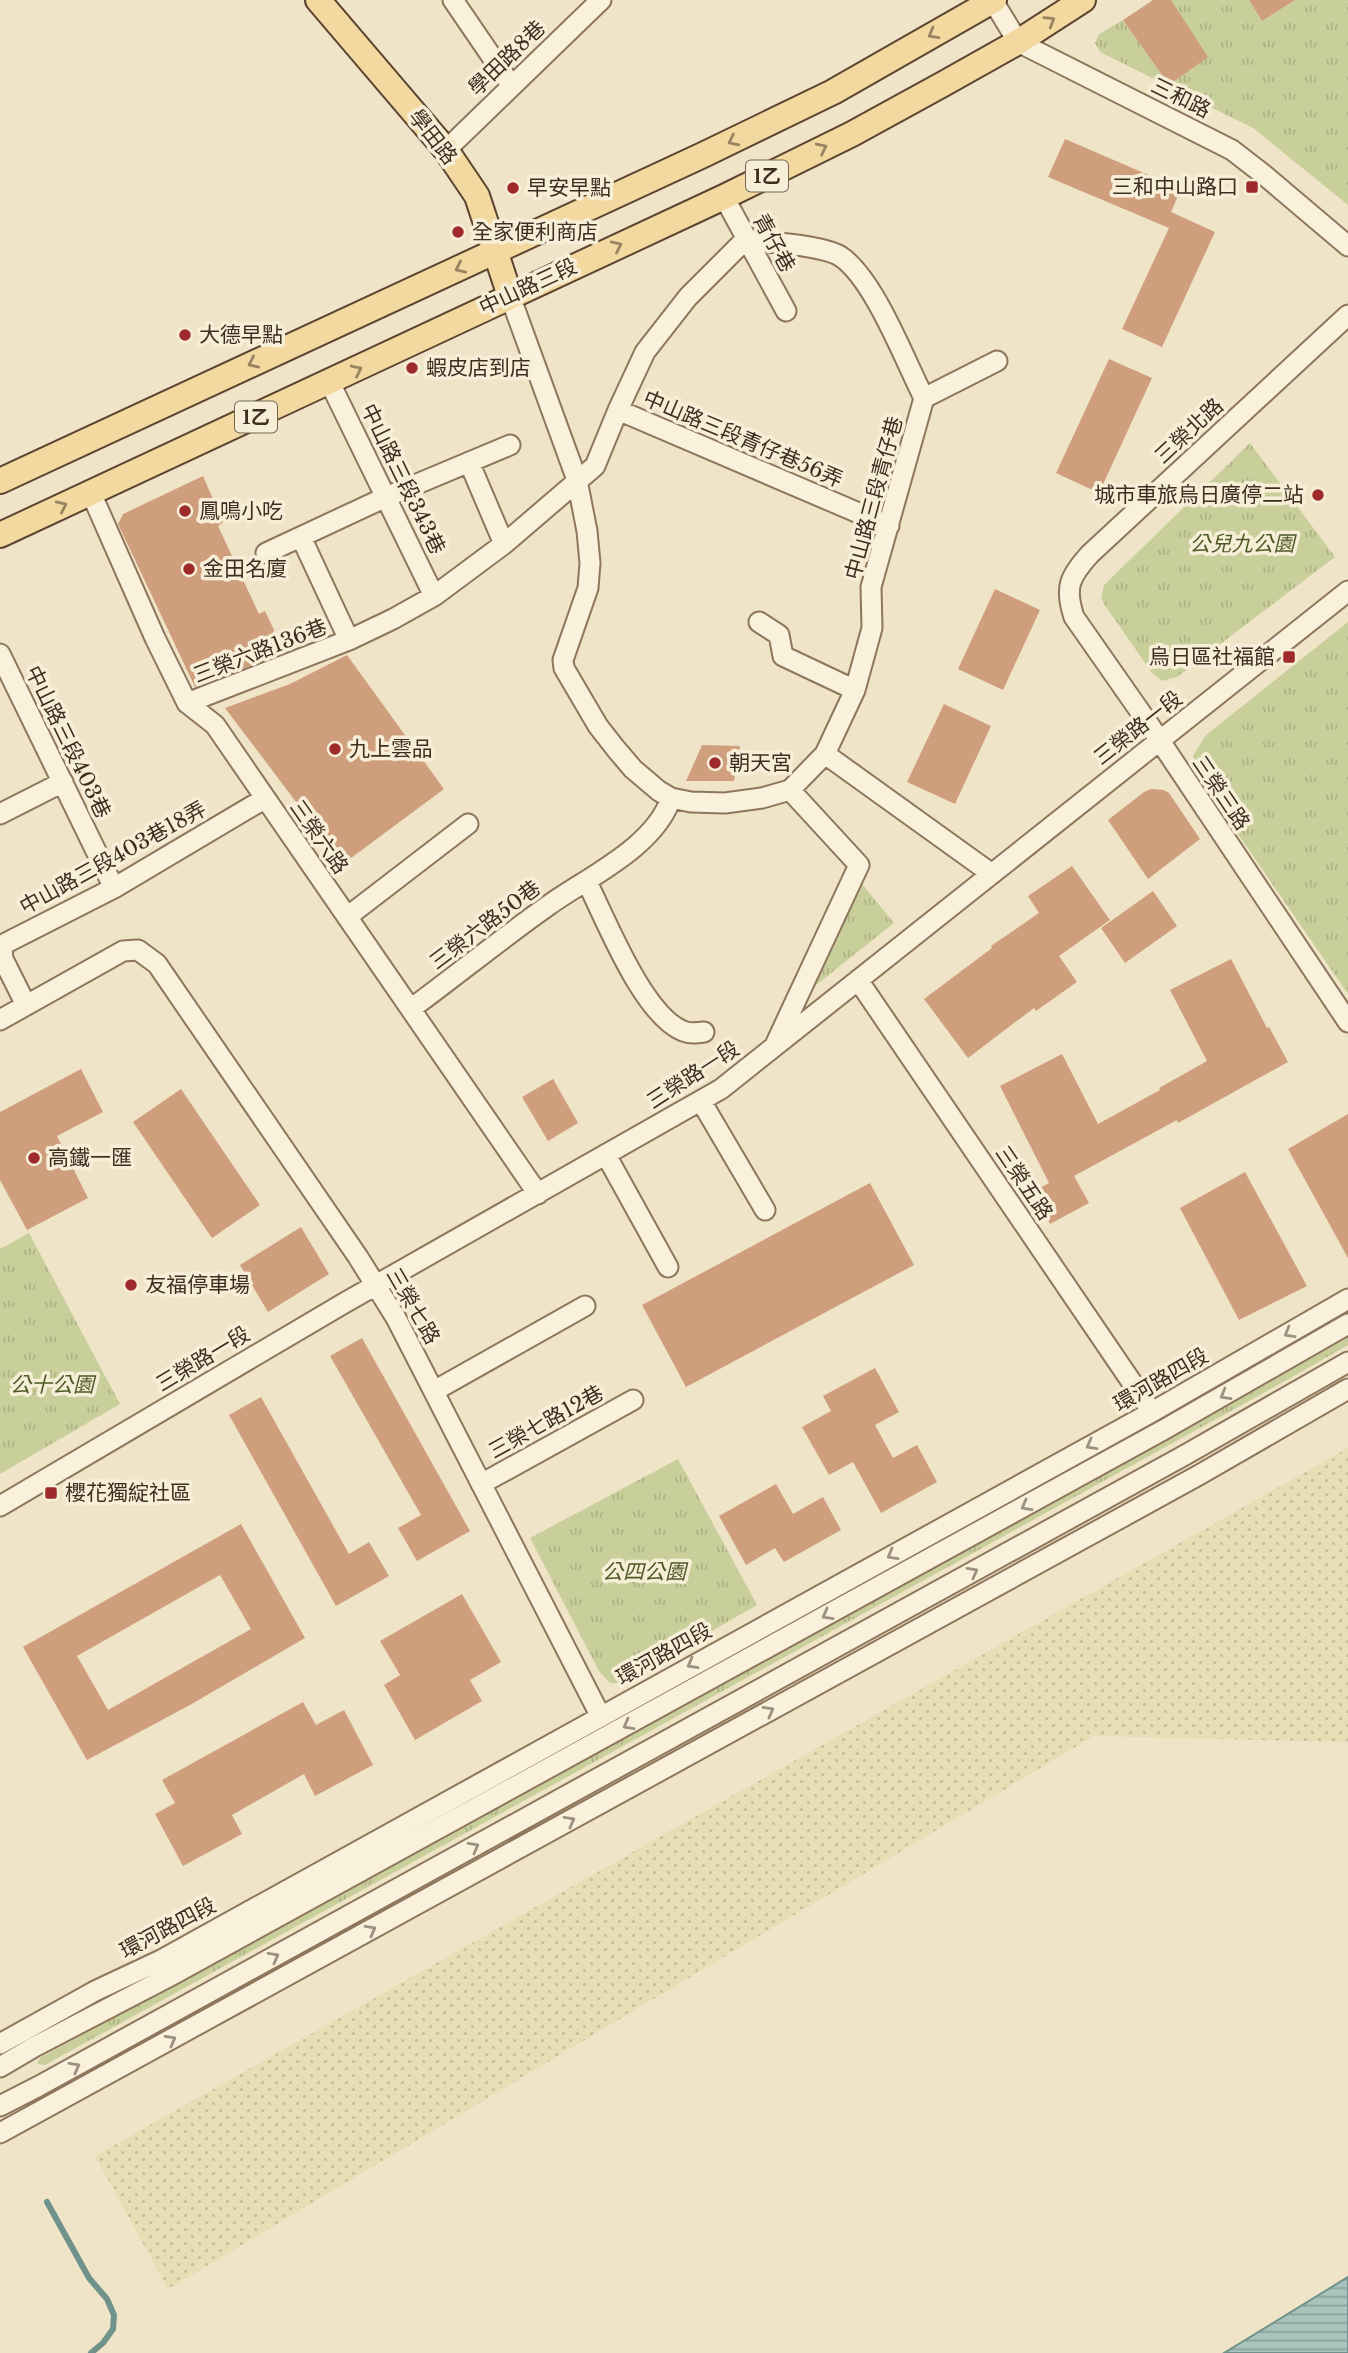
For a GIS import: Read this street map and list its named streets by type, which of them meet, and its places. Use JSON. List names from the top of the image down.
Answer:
{
  "streets": {
    "main road": ["學田路", "1乙", "中山路三段"],
    "street": [
      "學田路8巷",
      "三和路",
      "青仔巷",
      "三榮北路",
      "中山路三段青仔巷56弄",
      "中山路三段343巷",
      "中山路三段青仔巷",
      "三榮六路136巷",
      "三榮路一段",
      "中山路三段403巷",
      "三榮三路",
      "三榮六路",
      "中山路三段403巷18弄",
      "三榮六路50巷",
      "三榮五路",
      "三榮七路",
      "環河路四段",
      "三榮七路12巷"
    ]
  },
  "crossings": [
    ["學田路8巷", "學田路"],
    ["三和路", "中山路三段"],
    ["學田路", "1乙"],
    ["學田路", "中山路三段"],
    ["青仔巷", "中山路三段"],
    ["青仔巷", "中山路三段青仔巷"],
    ["中山路三段", "中山路三段343巷"],
    ["中山路三段", "三榮六路"],
    ["三榮北路", "三榮三路"],
    ["中山路三段青仔巷56弄", "中山路三段青仔巷"],
    ["中山路三段343巷", "三榮六路136巷"],
    ["三榮六路136巷", "三榮六路"],
    ["三榮路一段", "三榮三路"],
    ["三榮路一段", "三榮六路"],
    ["三榮路一段", "三榮五路"],
    ["三榮路一段", "三榮七路"],
    ["中山路三段403巷", "中山路三段403巷18弄"],
    ["三榮六路", "中山路三段403巷18弄"],
    ["三榮六路", "三榮六路50巷"],
    ["中山路三段403巷18弄", "三榮七路"],
    ["三榮五路", "環河路四段"],
    ["三榮七路", "環河路四段"],
    ["三榮七路", "三榮七路12巷"]
  ],
  "parks": ["公兒九公園", "公十公園", "公四公園"],
  "places": {
    "transit": ["三和中山路口", "烏日區社福館", "櫻花獨綻社區"],
    "other": [
      "早安早點",
      "全家便利商店",
      "大德早點",
      "蝦皮店到店",
      "城市車旅烏日廣停二站",
      "鳳鳴小吃",
      "金田名廈",
      "九上雲品",
      "朝天宮",
      "高鐵一匯",
      "友福停車場"
    ]
  }
}
